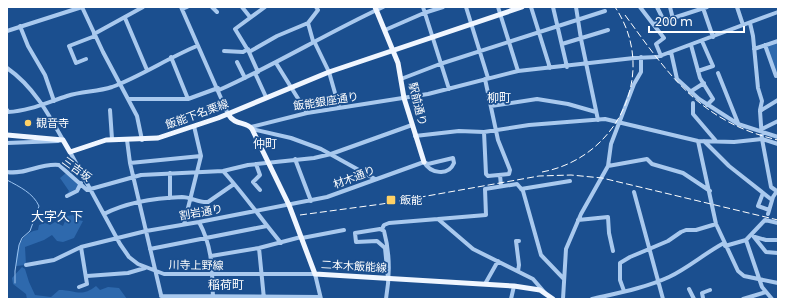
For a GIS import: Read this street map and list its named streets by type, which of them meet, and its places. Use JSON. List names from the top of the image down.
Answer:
{
  "streets": {
    "main road": ["駅前通り", "飯能下名栗線", "二本木飯能線"],
    "street": [
      "飯能銀座通り",
      "三吉坂",
      "材木通り",
      "割岩通り",
      "川寺上野線"
    ]
  },
  "crossings": [
    ["飯能銀座通り", "駅前通り"],
    ["飯能銀座通り", "二本木飯能線"],
    ["駅前通り", "飯能下名栗線"],
    ["駅前通り", "材木通り"],
    ["飯能下名栗線", "川寺上野線"],
    ["三吉坂", "川寺上野線"],
    ["材木通り", "割岩通り"],
    ["材木通り", "二本木飯能線"],
    ["割岩通り", "川寺上野線"],
    ["割岩通り", "二本木飯能線"],
    ["川寺上野線", "二本木飯能線"]
  ],
  "districts": [
    "柳町",
    "仲町",
    "大字久下",
    "稲荷町"
  ],
  "places": {
    "other": ["観音寺"],
    "transit": ["飯能"]
  },
  "scale_bar": "200 m"
}
